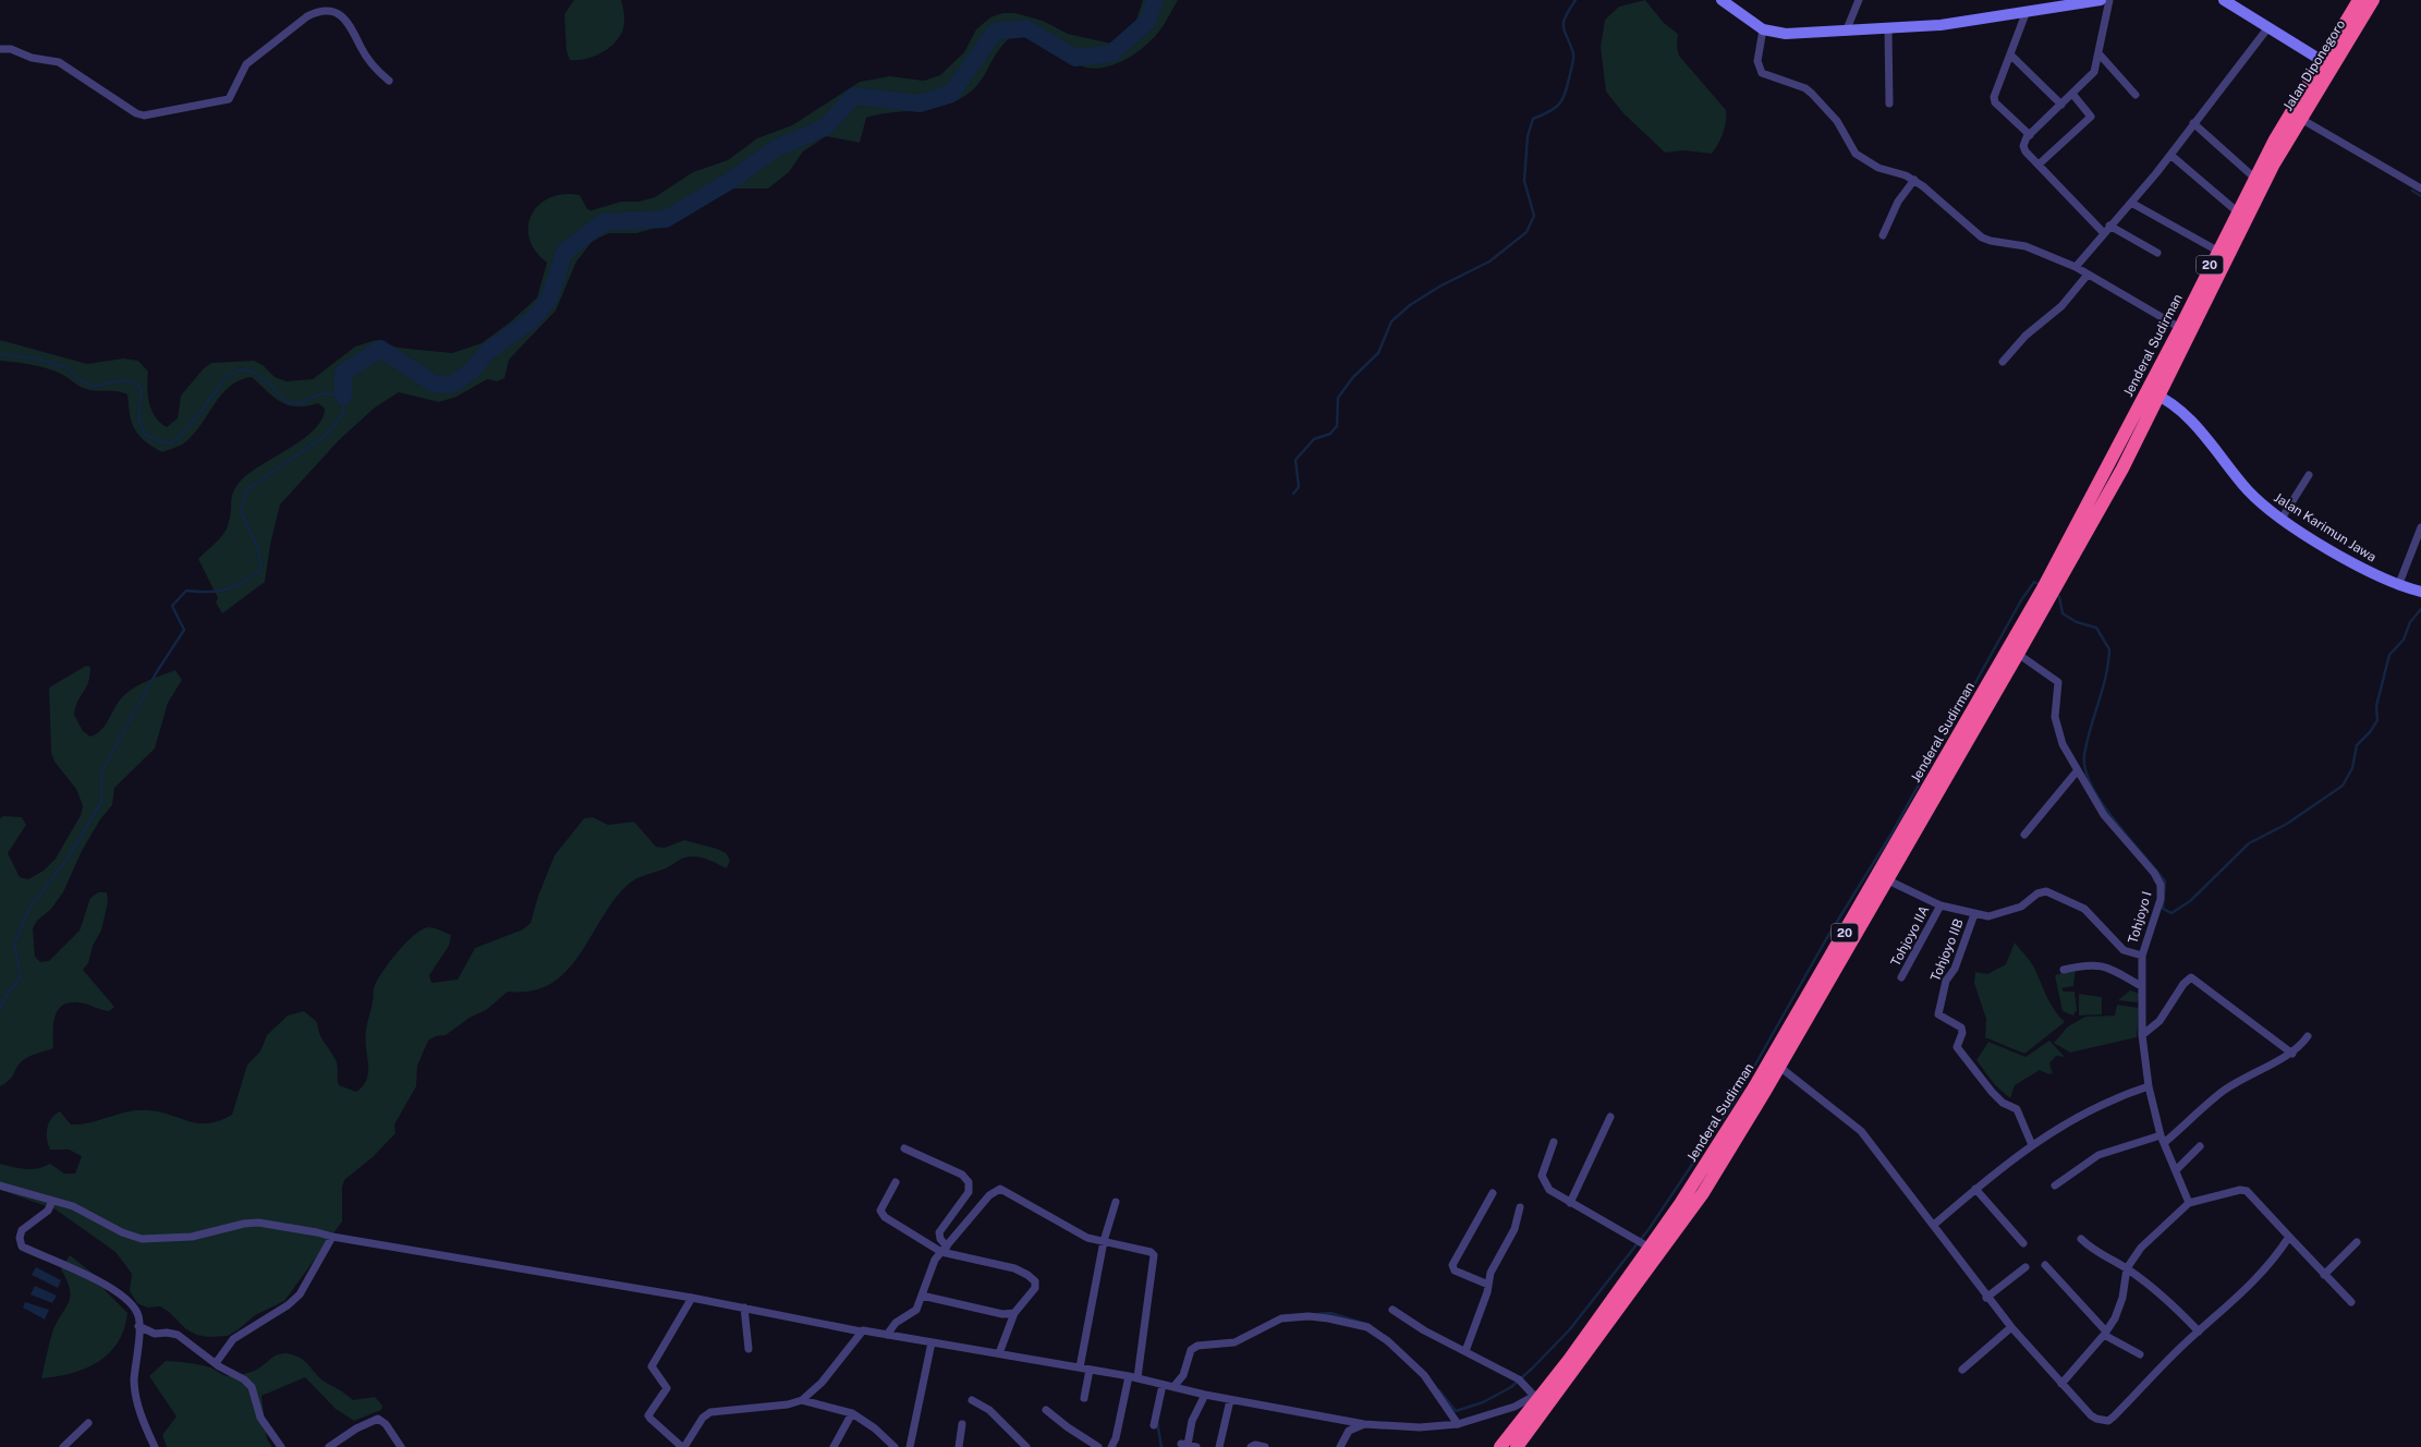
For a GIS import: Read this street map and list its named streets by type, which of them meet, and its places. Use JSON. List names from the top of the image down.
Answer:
{
  "streets": {
    "highway": ["Jalan Diponegoro", "20", "Jenderal Sudirman"],
    "street": [
      "Jalan Karimun Jawa",
      "Tohjoyo I",
      "Tohjoyo IIA",
      "Tohjoyo IIB"
    ]
  },
  "crossings": [
    ["Jalan Diponegoro", "Jenderal Sudirman"],
    ["Jenderal Sudirman", "Jalan Karimun Jawa"],
    ["Jenderal Sudirman", "Tohjoyo I"]
  ]
}
